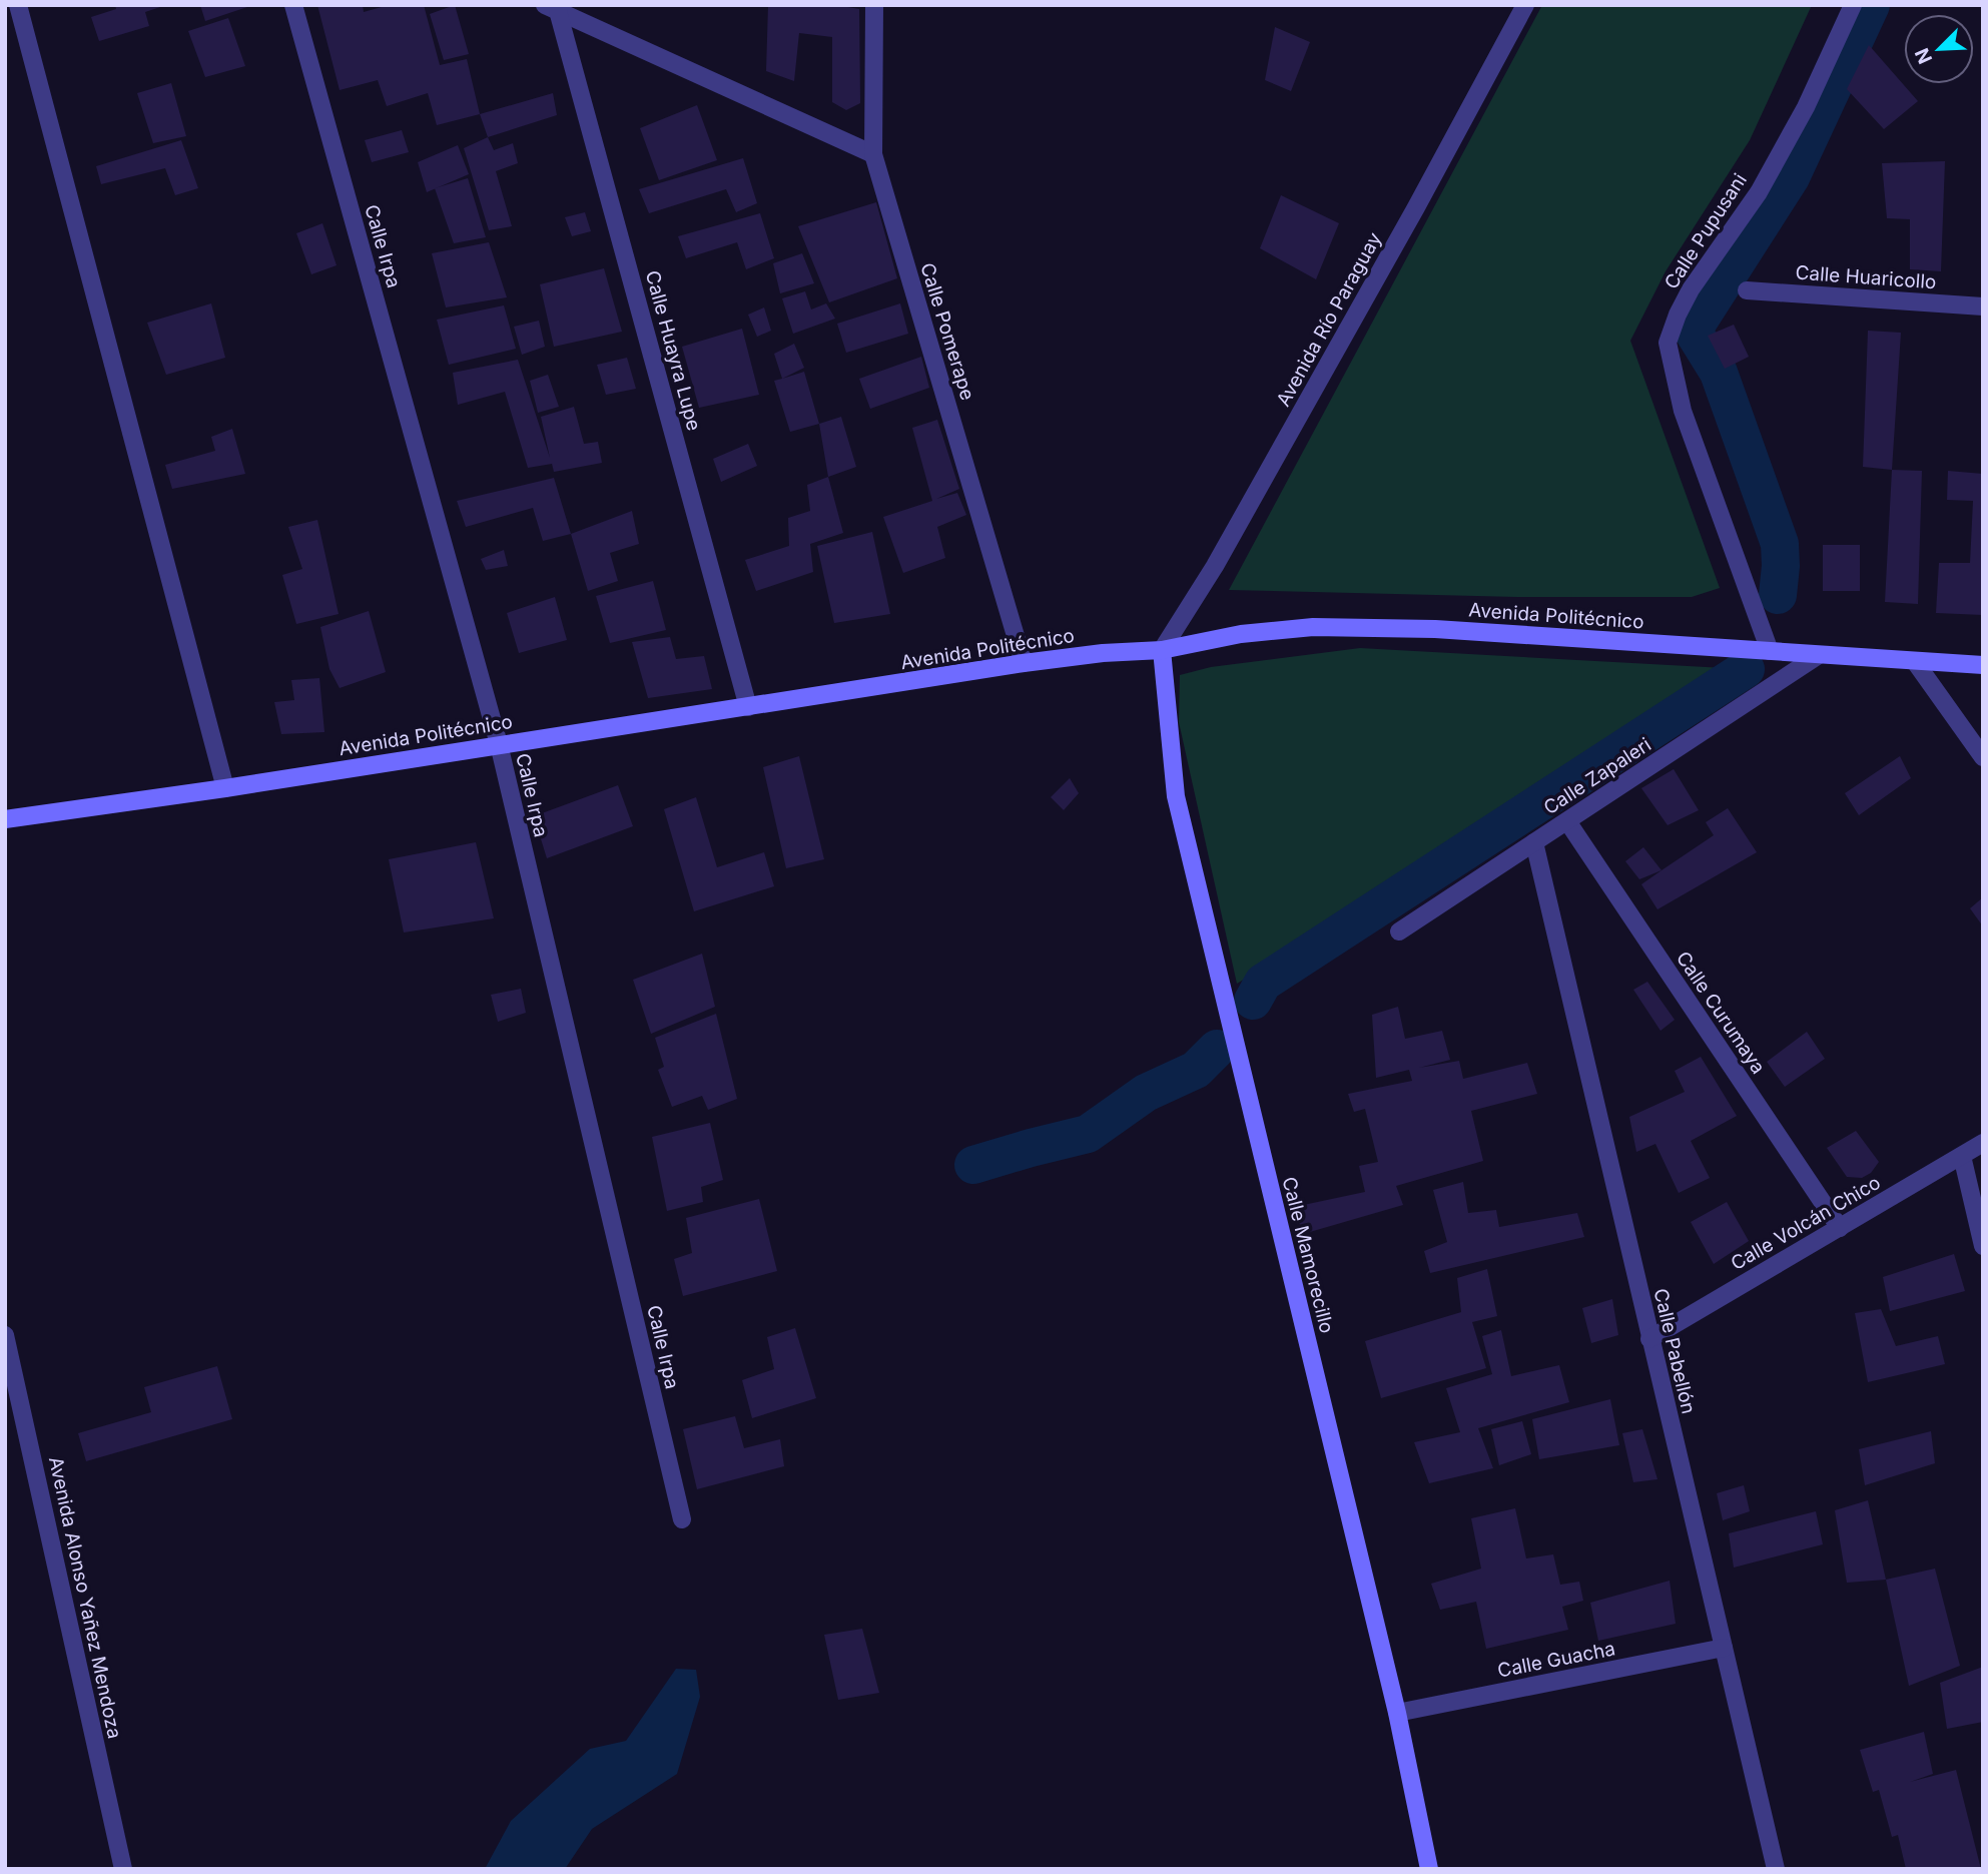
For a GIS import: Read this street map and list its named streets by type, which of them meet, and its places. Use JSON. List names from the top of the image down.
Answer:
{
  "streets": {
    "main road": ["Avenida Politécnico", "Calle Mamorecillo"],
    "street": [
      "Calle Pupusani",
      "Calle Irpa",
      "Calle Huaricollo",
      "Avenida Río Paraguay",
      "Calle Pomerape",
      "Calle Huayra Lupe",
      "Calle Zapaleri",
      "Calle Curumaya",
      "Calle Volcán Chico",
      "Calle Pabellón",
      "Avenida Alonso Yañez Mendoza",
      "Calle Guacha"
    ]
  },
  "crossings": [
    ["Calle Pupusani", "Avenida Politécnico"],
    ["Calle Irpa", "Avenida Politécnico"],
    ["Avenida Río Paraguay", "Avenida Politécnico"],
    ["Avenida Río Paraguay", "Calle Mamorecillo"],
    ["Calle Pomerape", "Avenida Politécnico"],
    ["Calle Huayra Lupe", "Avenida Politécnico"],
    ["Avenida Politécnico", "Calle Zapaleri"],
    ["Avenida Politécnico", "Calle Mamorecillo"],
    ["Calle Zapaleri", "Calle Curumaya"],
    ["Calle Zapaleri", "Calle Pabellón"],
    ["Calle Curumaya", "Calle Volcán Chico"],
    ["Calle Volcán Chico", "Calle Pabellón"],
    ["Calle Mamorecillo", "Calle Guacha"],
    ["Calle Pabellón", "Calle Guacha"]
  ],
  "north": "bottom left"
}
